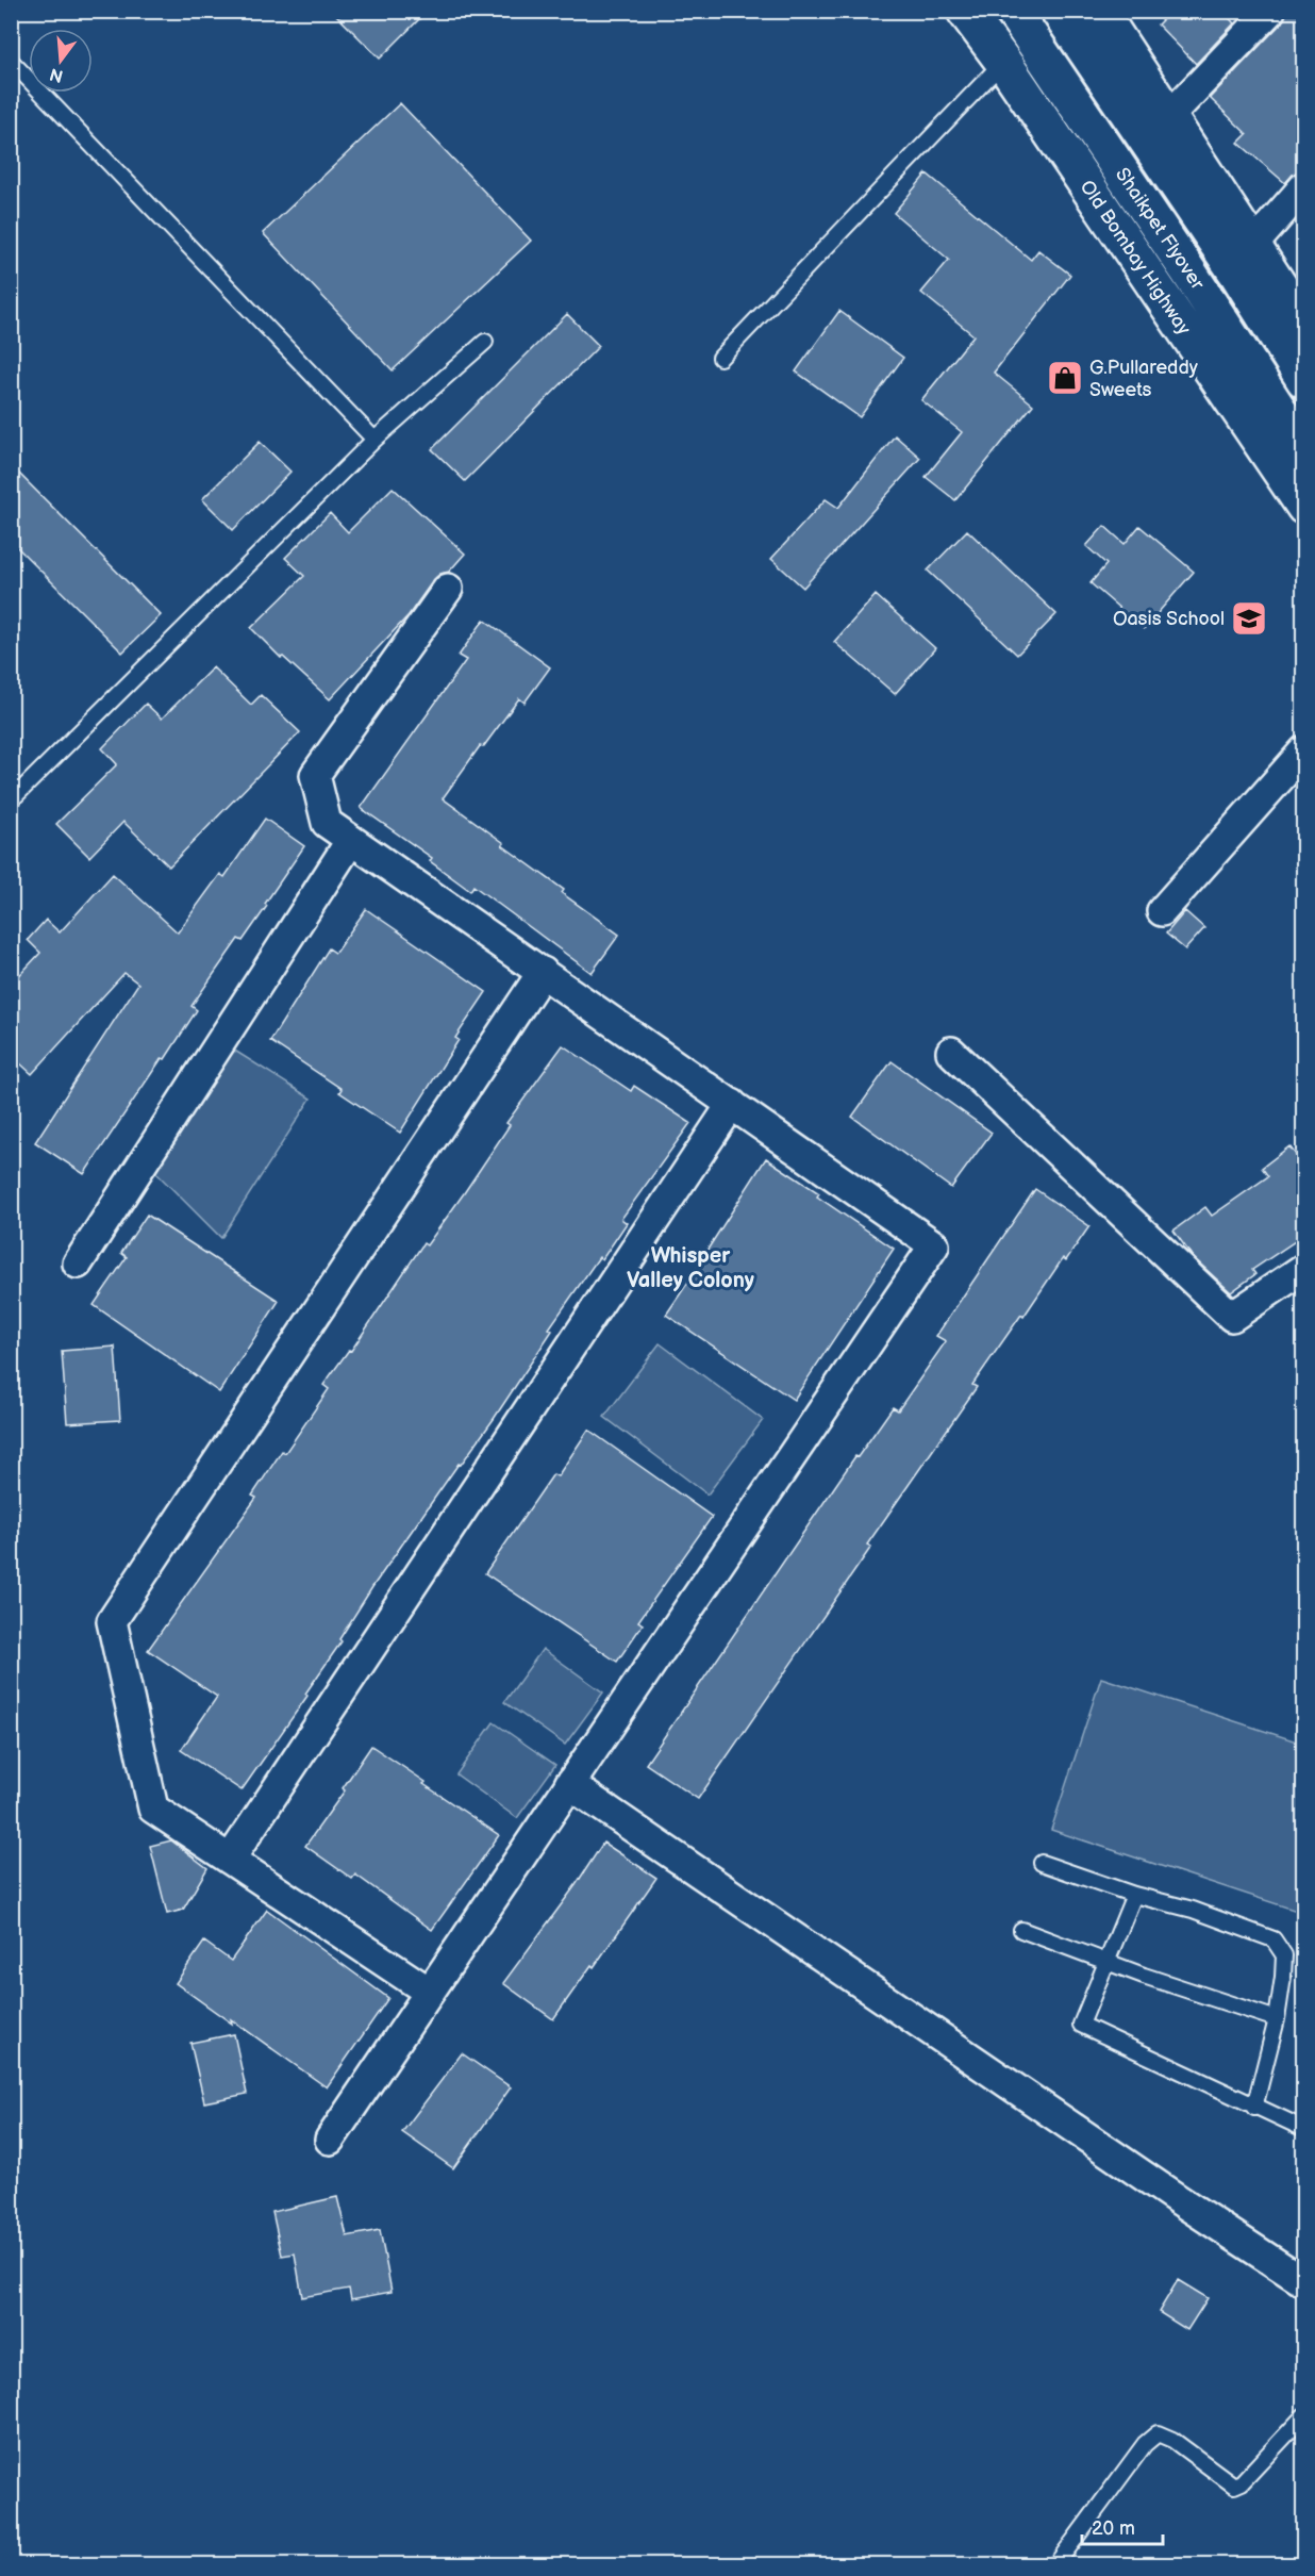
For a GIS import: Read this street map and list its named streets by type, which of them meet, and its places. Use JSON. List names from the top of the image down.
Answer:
{
  "streets": {
    "main road": ["Shaikpet Flyover", "Old Bombay Highway"]
  },
  "districts": ["Whisper Valley Colony"],
  "places": {
    "shop": ["G.Pullareddy Sweets"],
    "school or university": ["Oasis School"]
  },
  "scale_bar": "20 m",
  "north": "bottom"
}
